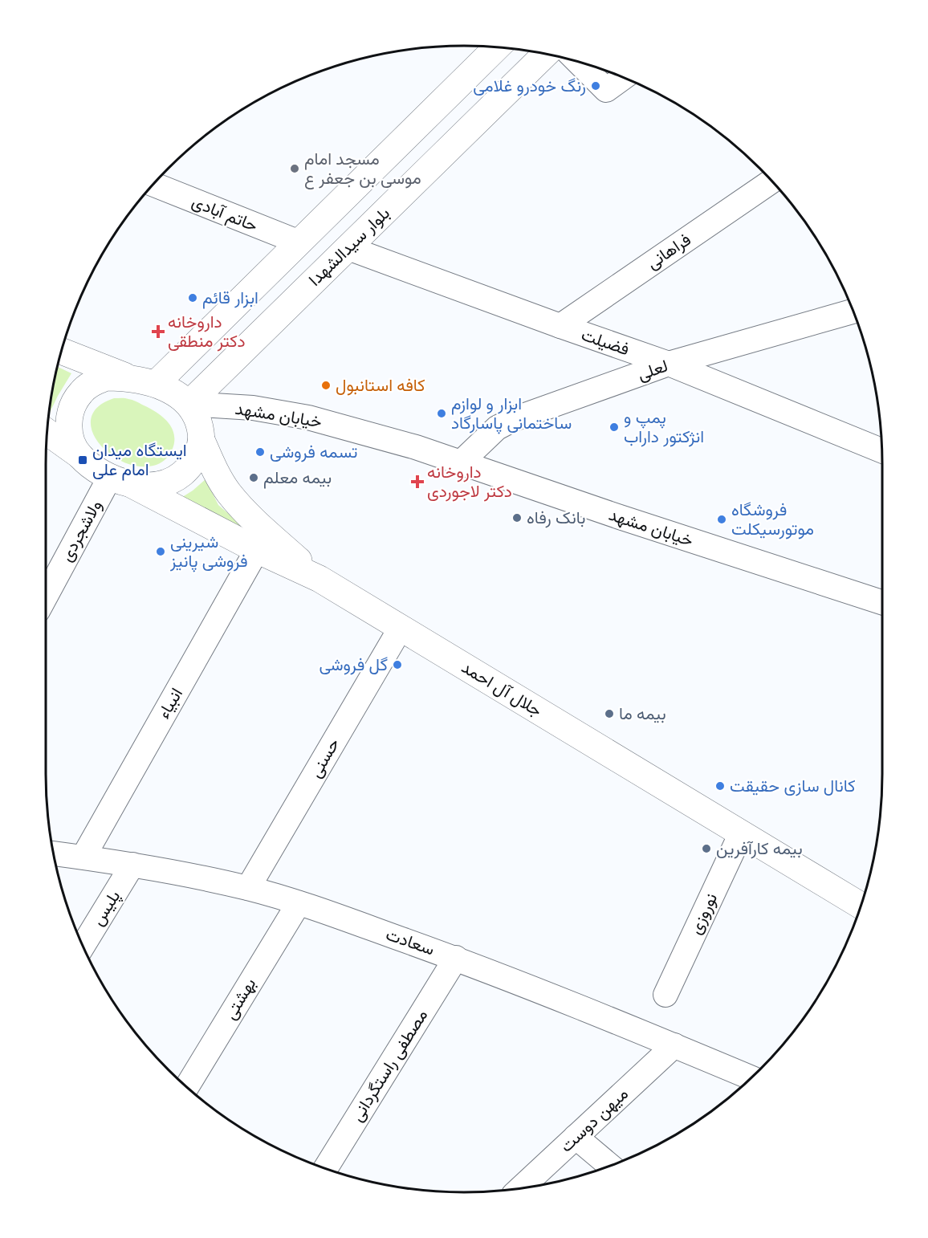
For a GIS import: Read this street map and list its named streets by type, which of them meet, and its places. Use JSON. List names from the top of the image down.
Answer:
{
  "streets": {
    "main road": ["بلوار سیدالشهدا", "جلال آل احمد"],
    "street": [
      "حاتم آبادی",
      "فراهانی",
      "فضیلت",
      "لعلی",
      "خیابان مشهد",
      "ولاشجردی",
      "انبیاء",
      "حسنی",
      "پلیس",
      "نوروزی",
      "سعادت",
      "بهشتی",
      "مصطفی راستگردانی",
      "میهن دوست"
    ]
  },
  "crossings": [
    ["بلوار سیدالشهدا", "فضیلت"],
    ["بلوار سیدالشهدا", "خیابان مشهد"],
    ["بلوار سیدالشهدا", "ولاشجردی"],
    ["بلوار سیدالشهدا", "جلال آل احمد"],
    ["فراهانی", "فضیلت"],
    ["فضیلت", "لعلی"],
    ["لعلی", "خیابان مشهد"],
    ["خیابان مشهد", "ولاشجردی"],
    ["خیابان مشهد", "جلال آل احمد"],
    ["ولاشجردی", "جلال آل احمد"],
    ["جلال آل احمد", "انبیاء"],
    ["جلال آل احمد", "حسنی"],
    ["جلال آل احمد", "نوروزی"],
    ["انبیاء", "سعادت"],
    ["حسنی", "سعادت"],
    ["پلیس", "سعادت"],
    ["سعادت", "بهشتی"],
    ["سعادت", "مصطفی راستگردانی"],
    ["سعادت", "میهن دوست"]
  ],
  "places": {
    "other": [
      "رنگ خودرو غلامی",
      "مسجد امام موسی بن جعفر ع",
      "ابزار قائم",
      "کافه استانبول",
      "ابزار و لوازم ساختمانی پاسارگاد",
      "پمپ و انژکتور داراب",
      "تسمه فروشی",
      "بیمه معلم",
      "بانک رفاه",
      "فروشگاه موتورسیکلت",
      "شیرینی فروشی پانیز",
      "گل فروشی",
      "بیمه ما",
      "کانال سازی حقیقت",
      "بیمه کارآفرین"
    ],
    "health": ["داروخانه دکتر منطقی", "داروخانه دکتر لاجوردی"],
    "transit": ["ایستگاه میدان امام علی"]
  }
}
